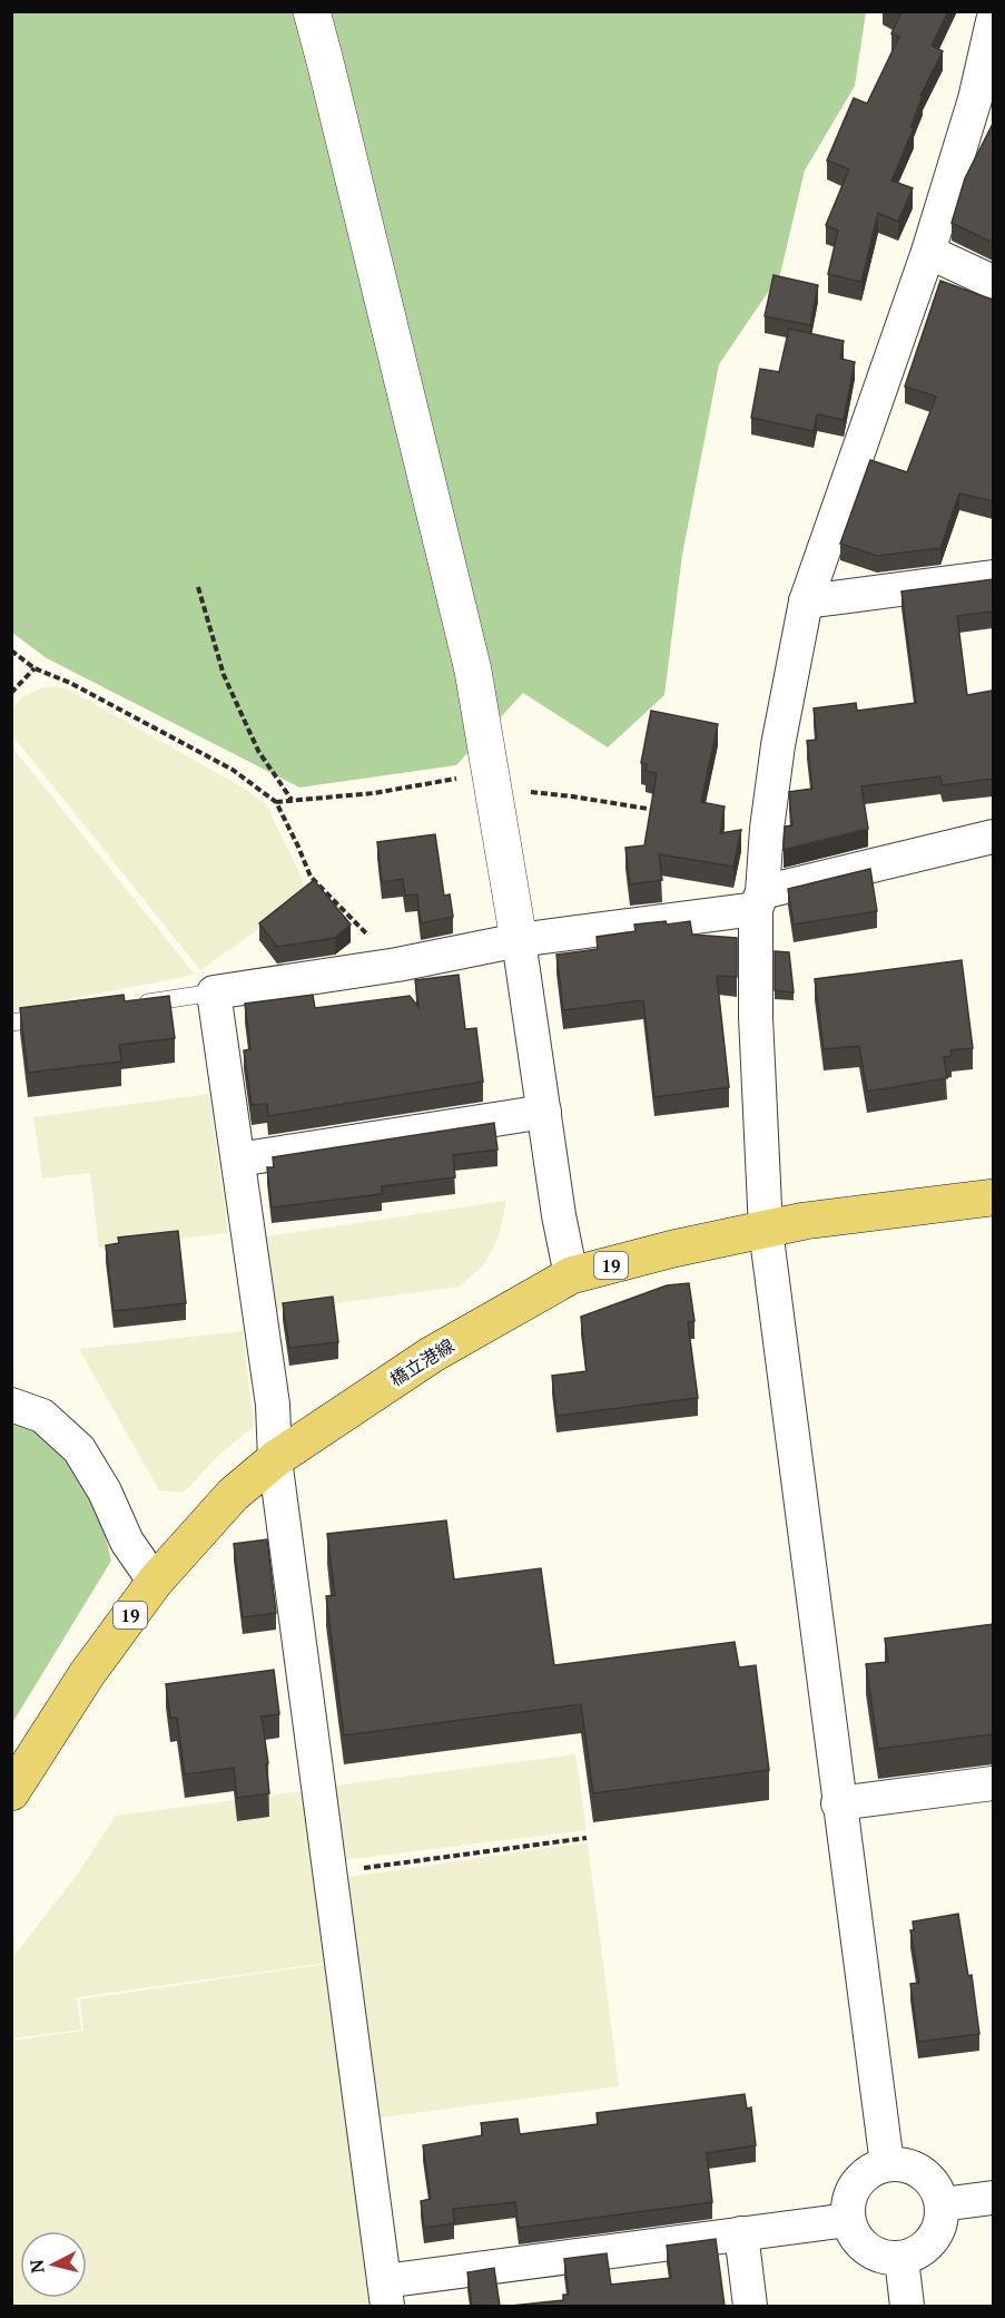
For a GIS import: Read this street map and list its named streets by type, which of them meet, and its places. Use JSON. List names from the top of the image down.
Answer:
{
  "streets": {
    "main road": ["19", "橋立港線"]
  },
  "north": "left"
}
